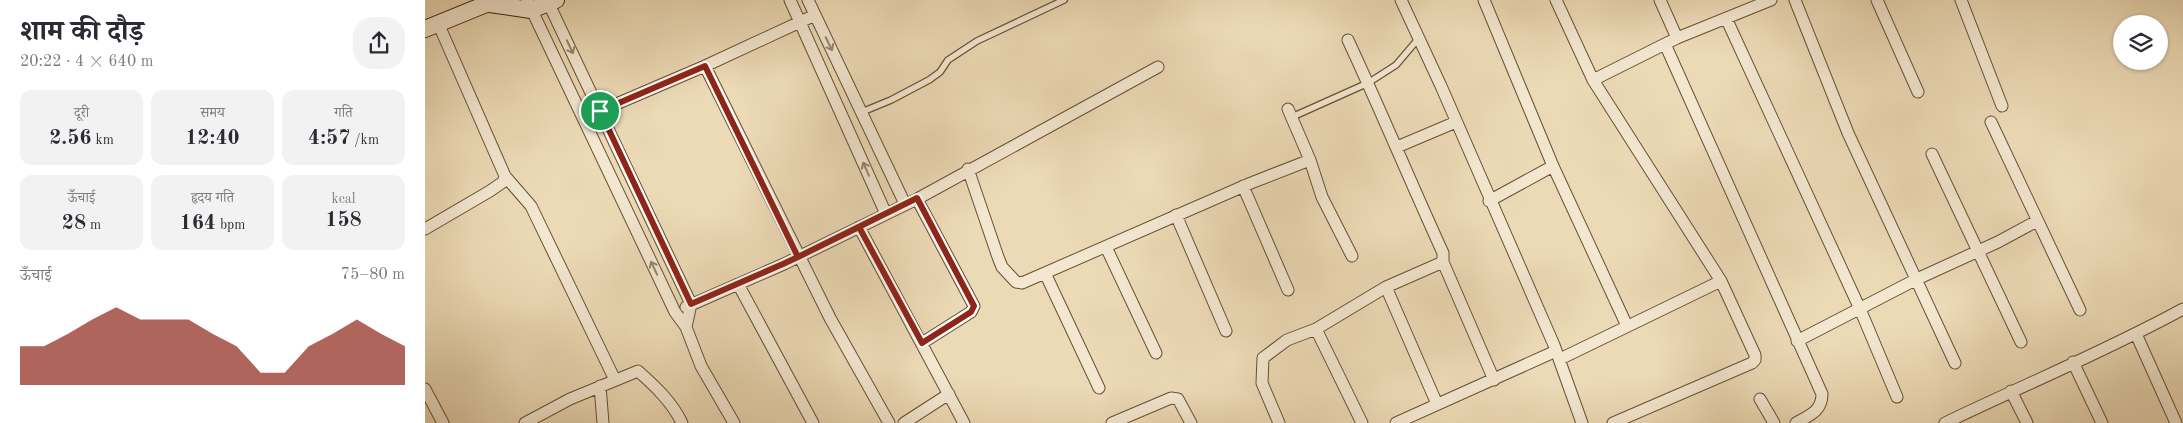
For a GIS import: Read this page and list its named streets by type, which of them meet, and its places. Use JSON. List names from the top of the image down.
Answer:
{
  "page": {
    "heading": ["शाम की दौड़", "20:22 · 4 × 640 m"],
    "stats": [
      ["दूरी", "2.56 km"],
      ["समय", "12:40"],
      ["गति", "4:57 /km"],
      ["ऊँचाई", "28 m"],
      ["हृदय गति", "164 bpm"],
      ["kcal", "158"]
    ],
    "chart": ["ऊँचाई", "75–80 m"]
  }
}
